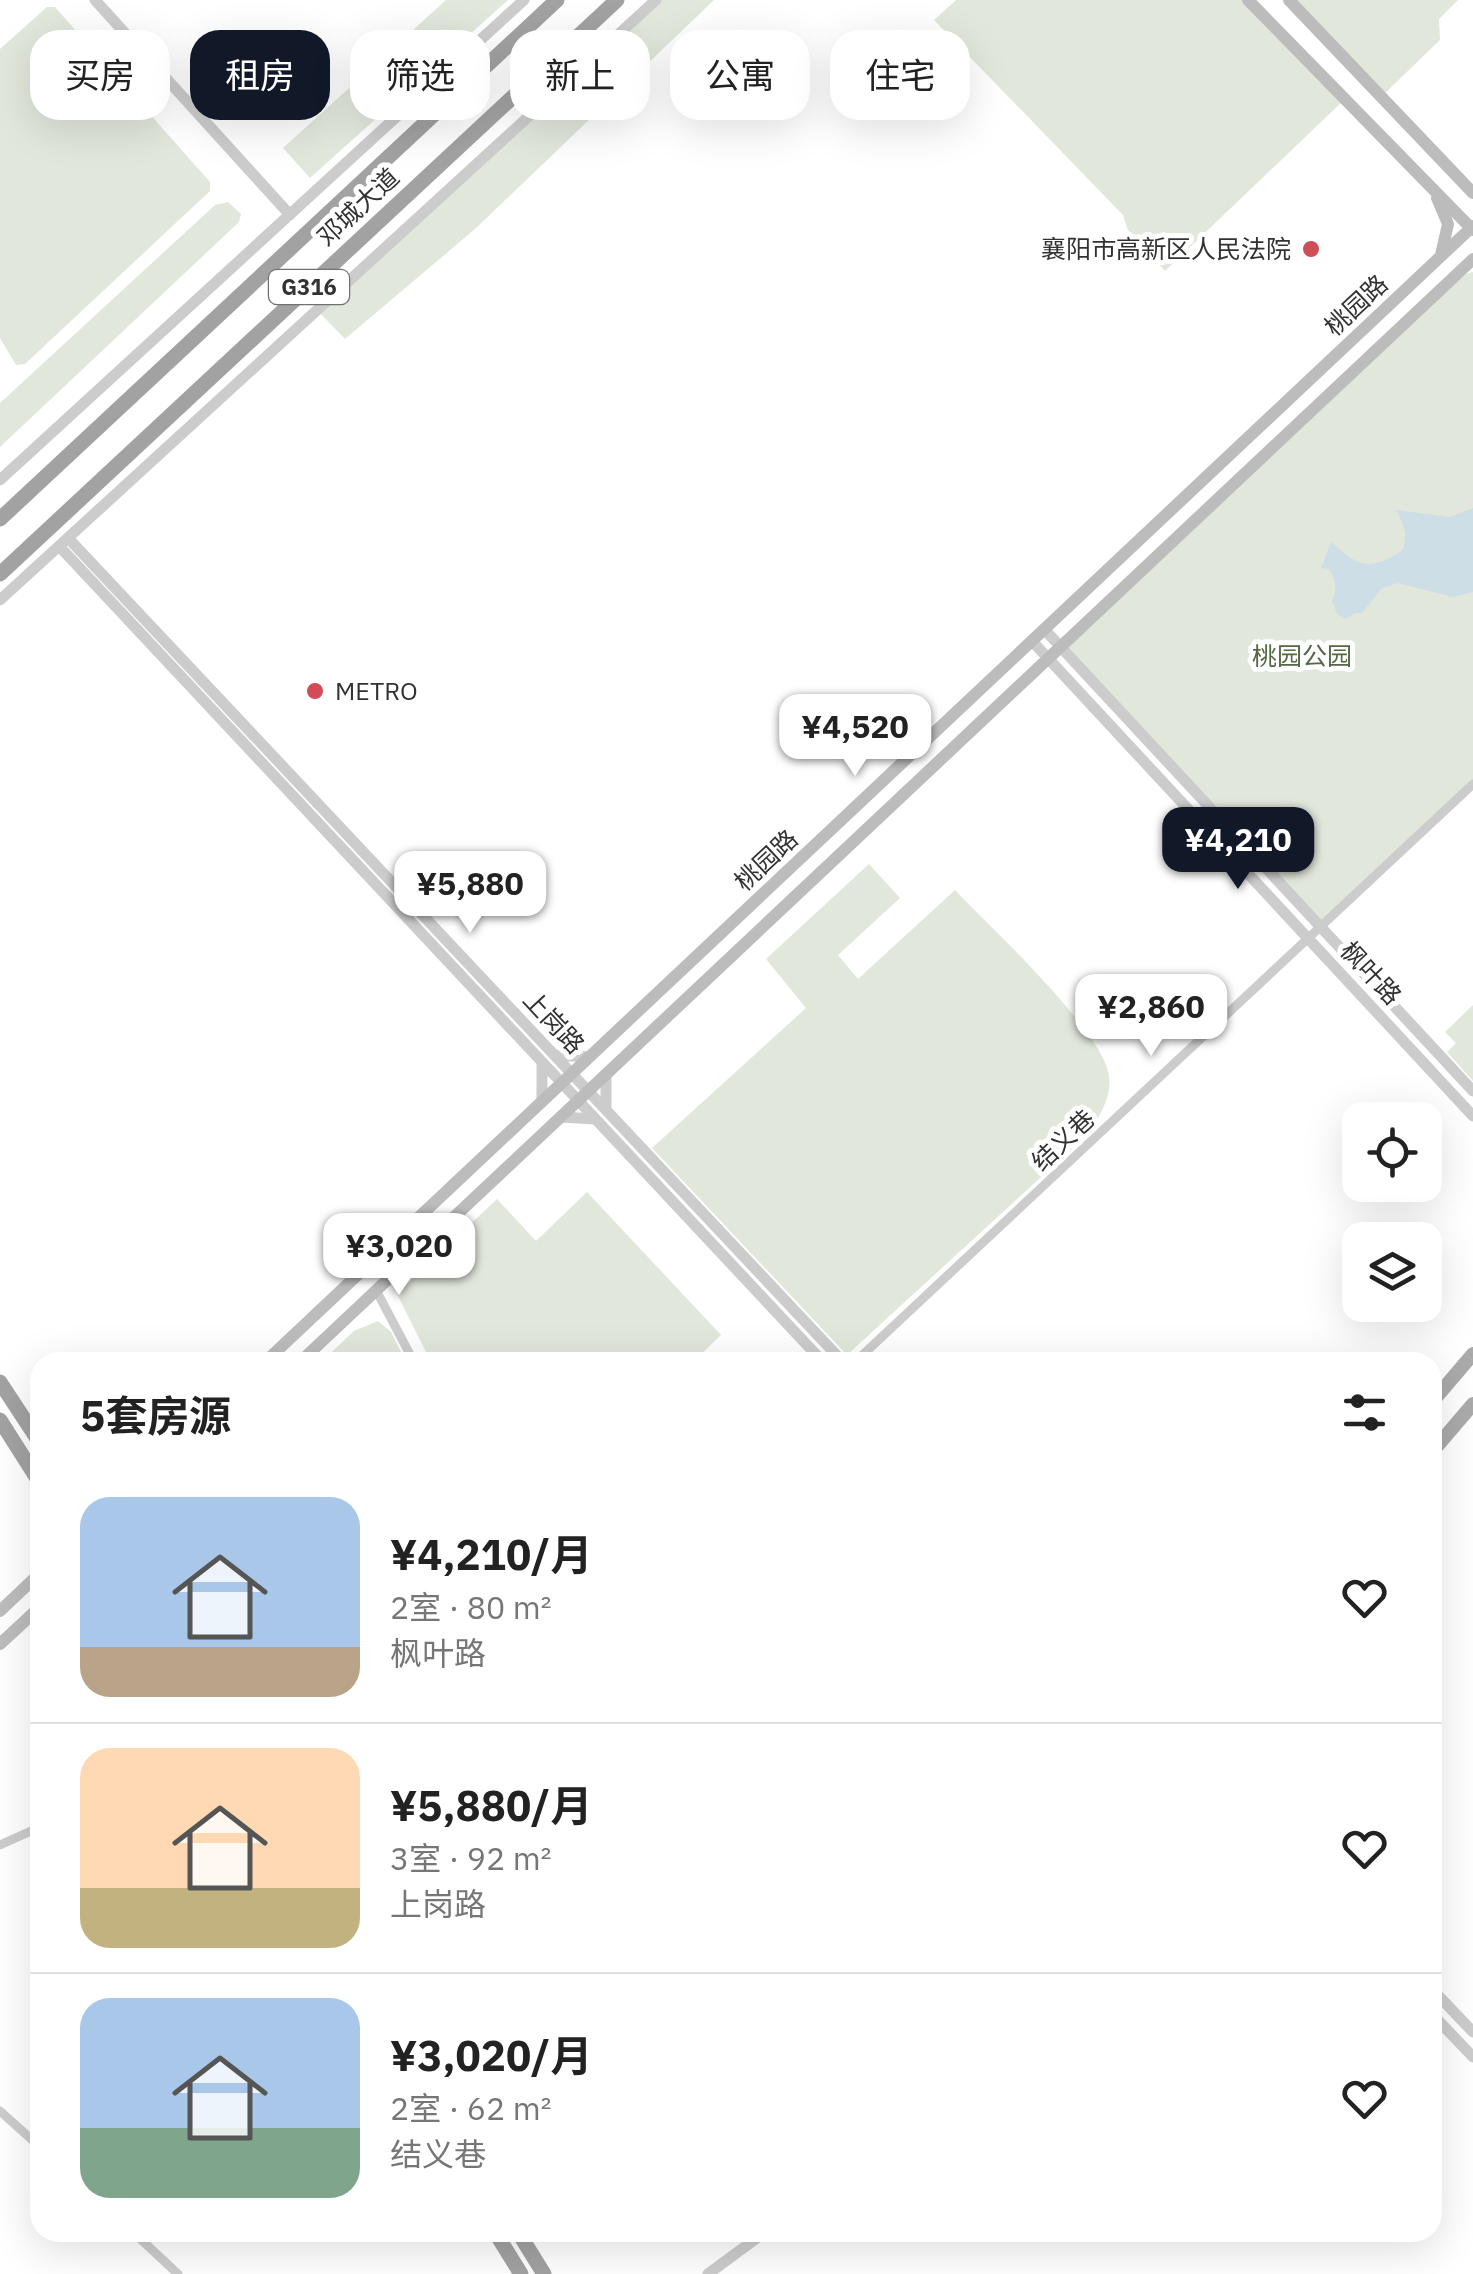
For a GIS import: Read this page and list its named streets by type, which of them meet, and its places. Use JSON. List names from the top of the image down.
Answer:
{
  "streets": {
    "highway": ["邓城大道", "G316"],
    "main road": ["桃园路"],
    "street": ["枫叶路", "上岗路", "结义巷"]
  },
  "crossings": [
    ["桃园路", "枫叶路"],
    ["桃园路", "上岗路"],
    ["枫叶路", "结义巷"]
  ],
  "parks": ["桃园公园"],
  "places": ["襄阳市高新区人民法院", "METRO"],
  "page": {
    "chip": [
      "买房",
      "租房",
      "筛选",
      "新上",
      "公寓",
      "住宅"
    ],
    "price": [
      "¥4,520",
      "¥4,210",
      "¥5,880",
      "¥2,860",
      "¥3,020"
    ],
    "heading": "5套房源",
    "list": [
      {
        "name": "¥4,210/月",
        "note": "2室 · 80 m² · 枫叶路"
      },
      {
        "name": "¥5,880/月",
        "note": "3室 · 92 m² · 上岗路"
      },
      {
        "name": "¥3,020/月",
        "note": "2室 · 62 m² · 结义巷"
      }
    ]
  }
}
